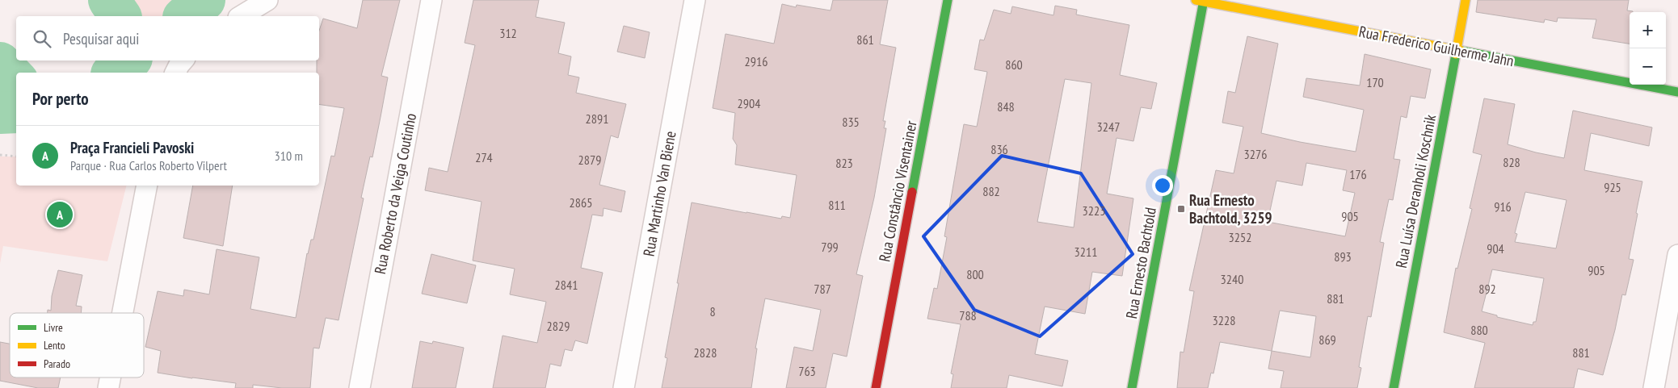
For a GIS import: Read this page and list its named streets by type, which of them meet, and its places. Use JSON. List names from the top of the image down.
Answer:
{
  "streets": {
    "street": [
      "Rua Frederico Guilherme Jahn",
      "Rua Constâncio Visentainer",
      "Rua Luísa Deranholi Koschnik",
      "Rua Roberto da Veiga Coutinho",
      "Rua Martinho Van Biene",
      "Rua Ernesto Bachtold"
    ]
  },
  "crossings": [
    ["Rua Frederico Guilherme Jahn", "Rua Luísa Deranholi Koschnik"],
    ["Rua Frederico Guilherme Jahn", "Rua Ernesto Bachtold"]
  ],
  "places": {
    "transit": ["Rua Ernesto Bachtold, 3259"]
  },
  "house_numbers": [
    "312",
    "861",
    "2916",
    "860",
    "170",
    "2904",
    "848",
    "2891",
    "835",
    "3247",
    "836",
    "3276",
    "274",
    "2879",
    "828",
    "823",
    "176",
    "925",
    "882",
    "2865",
    "811",
    "916",
    "3223",
    "905",
    "3252",
    "799",
    "904",
    "3211",
    "893",
    "905",
    "800",
    "3240",
    "2841",
    "787",
    "892",
    "881",
    "8",
    "788",
    "3228",
    "2829",
    "880",
    "869",
    "2828",
    "881",
    "763"
  ],
  "legend": ["Livre", "Lento", "Parado"],
  "page": {
    "map_buttons": ["+", "−"],
    "search": "Pesquisar aqui",
    "heading": "Por perto",
    "list": [
      {
        "mark": "A",
        "name": "Praça Francieli Pavoski",
        "note": "Parque · Rua Carlos Roberto Vilpert",
        "value": "310 m"
      }
    ],
    "pins": "A"
  }
}
